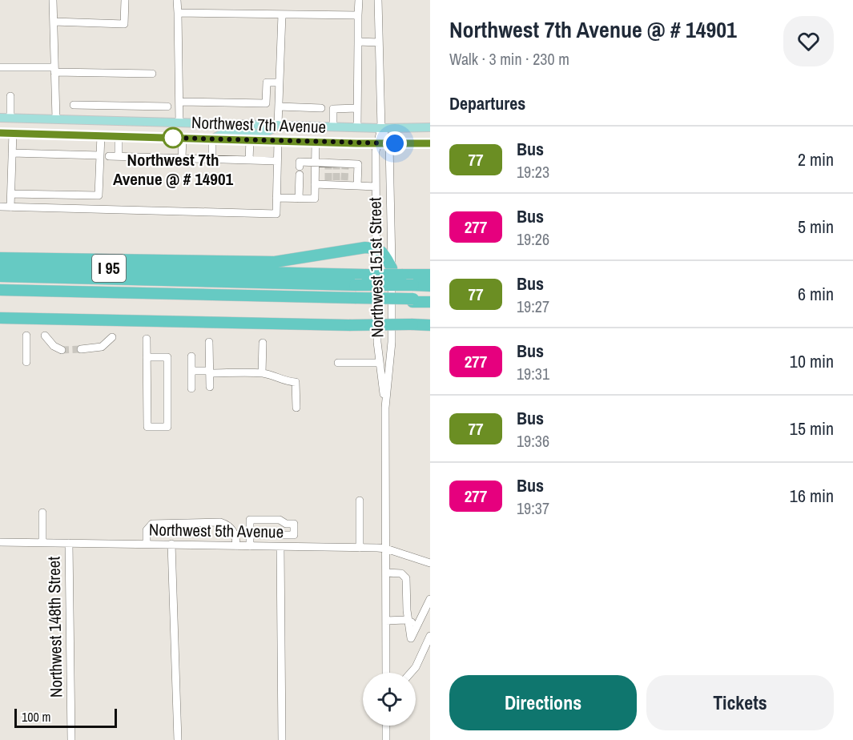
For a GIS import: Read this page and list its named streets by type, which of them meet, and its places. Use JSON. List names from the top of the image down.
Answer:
{
  "streets": {
    "highway": ["I 95"],
    "main road": ["Northwest 7th Avenue"],
    "street": ["Northwest 151st Street", "Northwest 5th Avenue", "Northwest 148th Street"]
  },
  "crossings": [
    ["Northwest 7th Avenue", "Northwest 151st Street"],
    ["Northwest 151st Street", "Northwest 5th Avenue"],
    ["Northwest 5th Avenue", "Northwest 148th Street"]
  ],
  "places": ["Northwest 7th Avenue @ # 14901"],
  "lines": ["bus line 77"],
  "scale_bar": "100 m",
  "page": {
    "heading": [
      ["Northwest 7th Avenue @ # 14901", "Walk · 3 min · 230 m"],
      "Departures"
    ],
    "list": [
      {
        "mark": "77",
        "name": "Bus",
        "note": "19:23",
        "value": "2 min"
      },
      {
        "mark": "277",
        "name": "Bus",
        "note": "19:26",
        "value": "5 min"
      },
      {
        "mark": "77",
        "name": "Bus",
        "note": "19:27",
        "value": "6 min"
      },
      {
        "mark": "277",
        "name": "Bus",
        "note": "19:31",
        "value": "10 min"
      },
      {
        "mark": "77",
        "name": "Bus",
        "note": "19:36",
        "value": "15 min"
      },
      {
        "mark": "277",
        "name": "Bus",
        "note": "19:37",
        "value": "16 min"
      }
    ],
    "buttons": ["Directions", "Tickets"],
    "scale": "100 m"
  }
}
